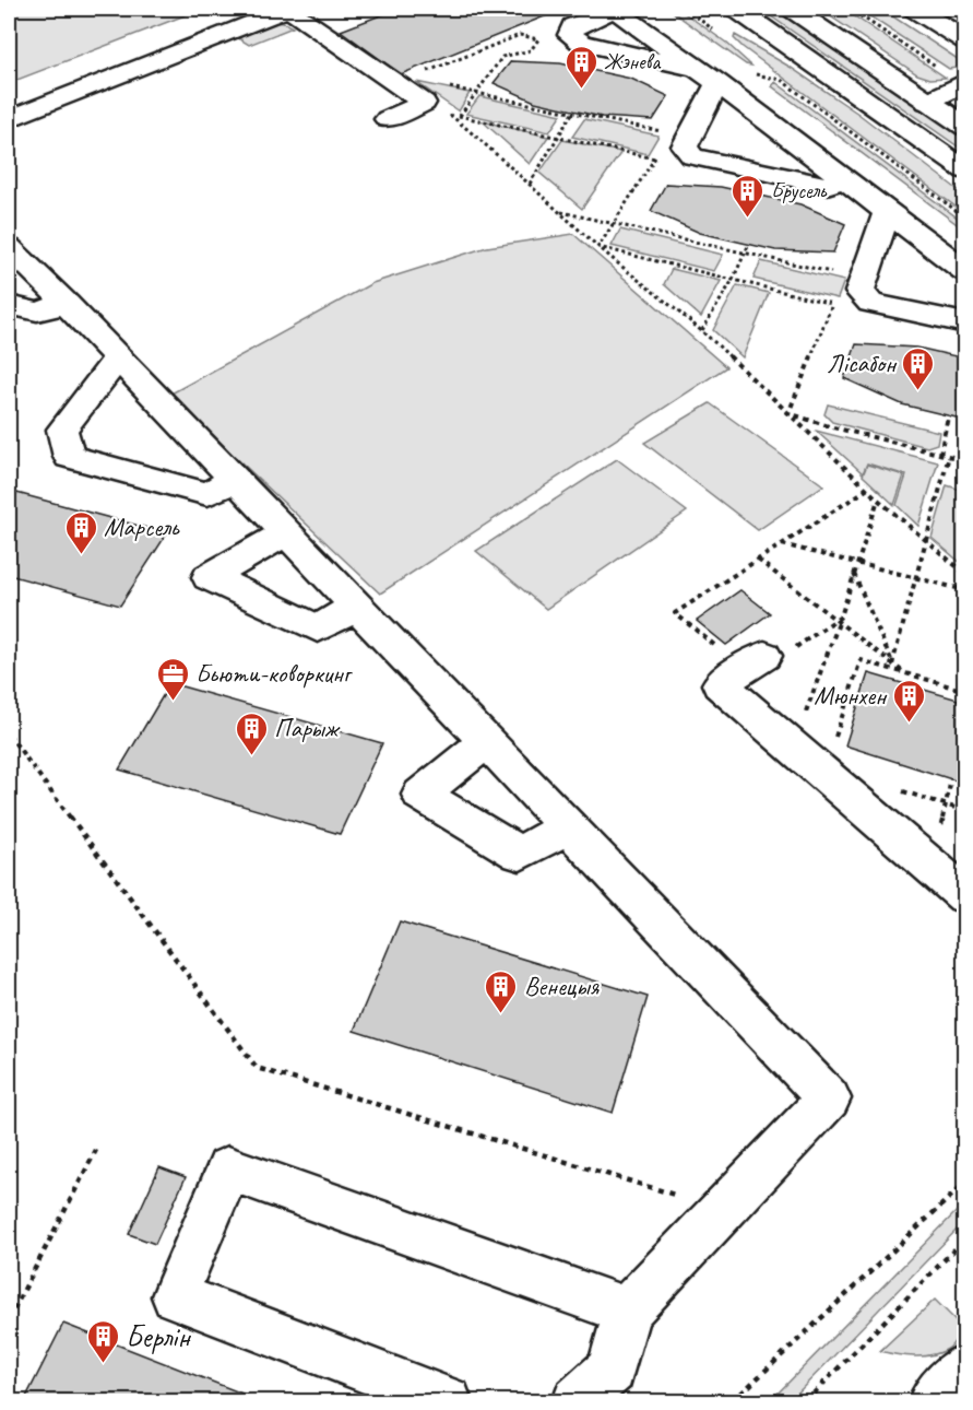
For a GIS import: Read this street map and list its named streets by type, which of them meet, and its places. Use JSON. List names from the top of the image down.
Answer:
{
  "places": {
    "building": [
      "Жэнева",
      "Брусель",
      "Лісабон",
      "Марсель",
      "Мюнхен",
      "Парыж",
      "Венецыя",
      "Берлін"
    ],
    "office": ["Бьюти-коворкинг"]
  }
}
